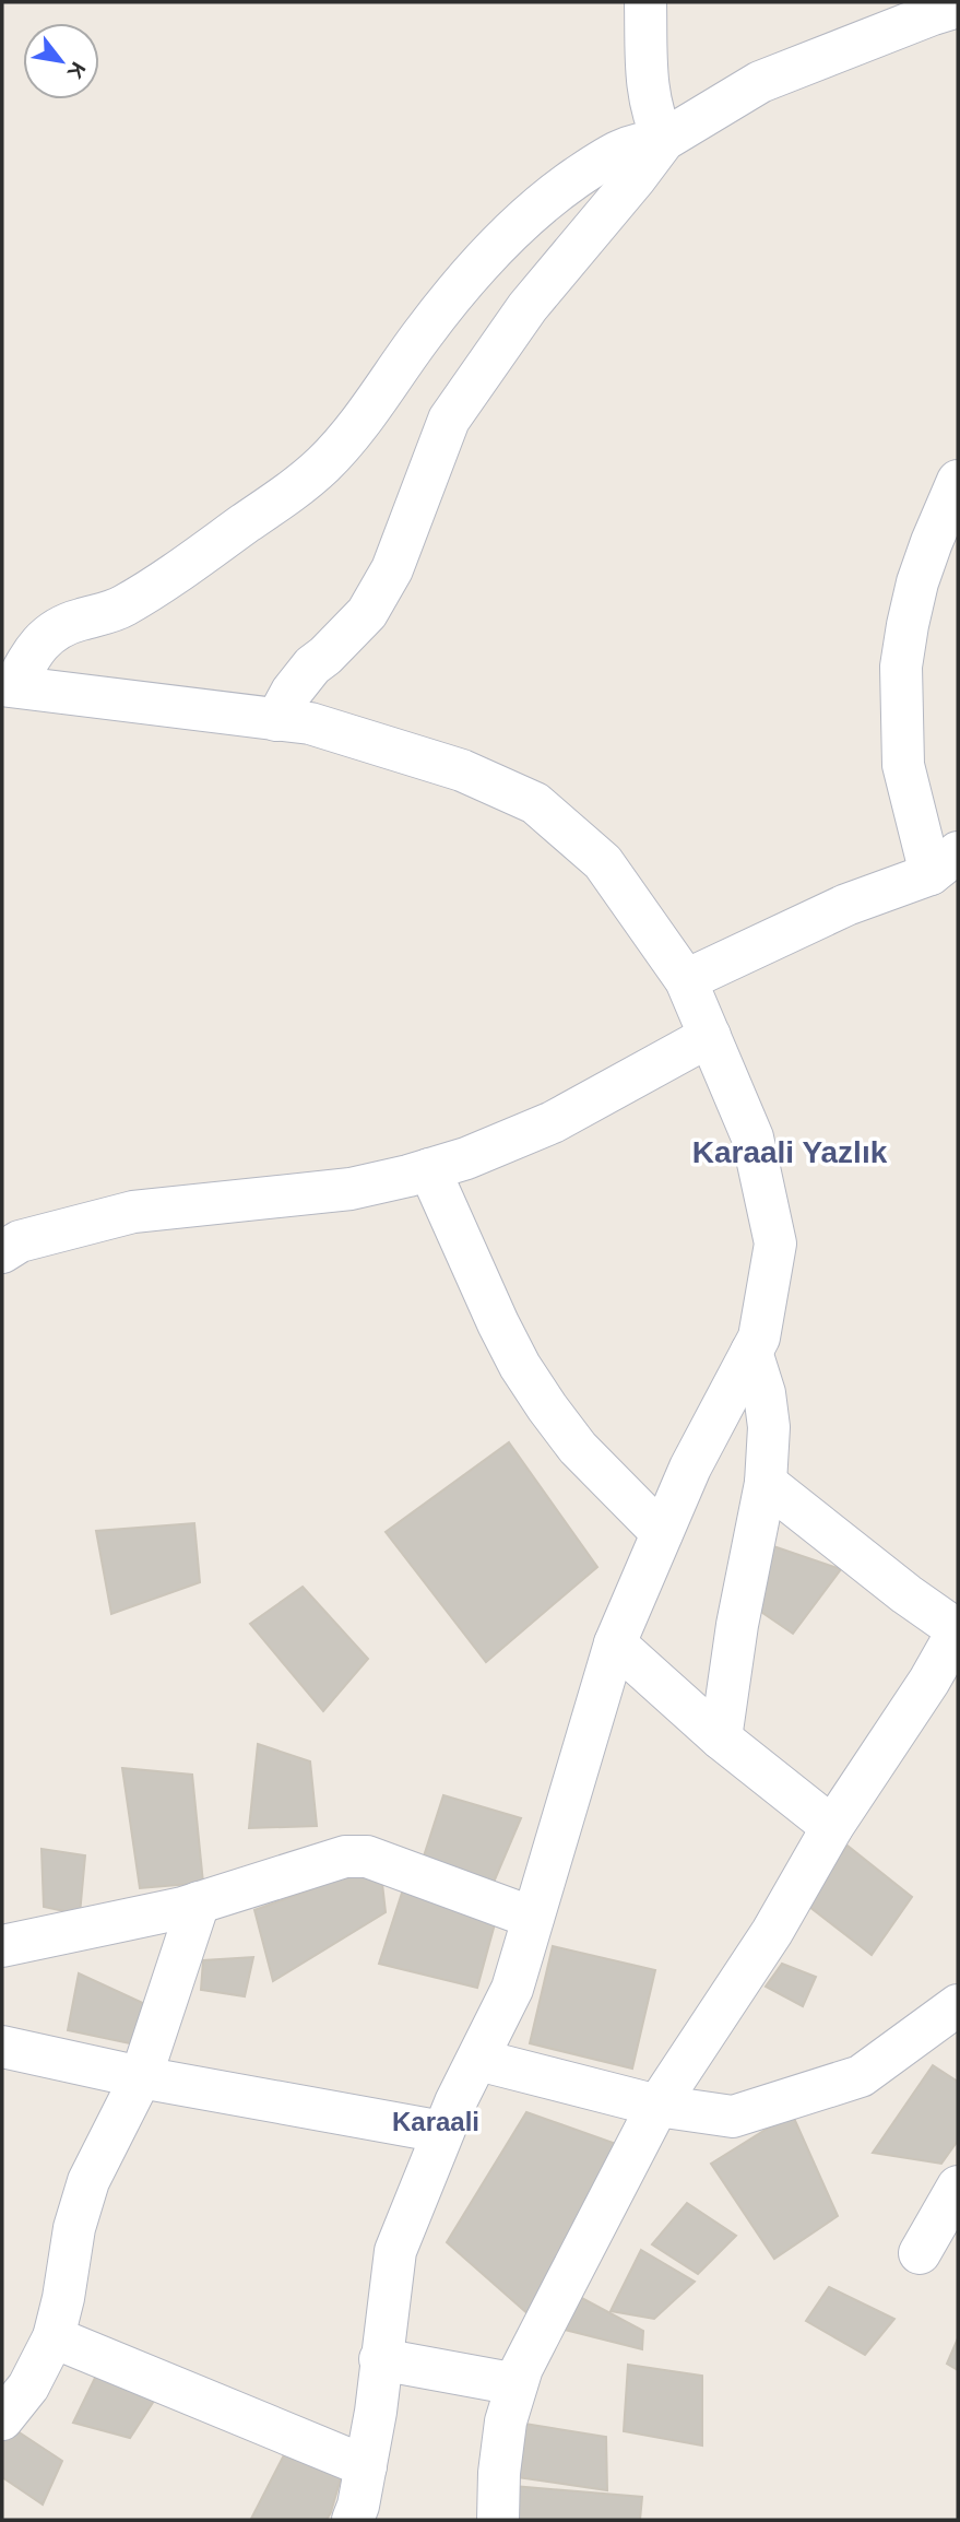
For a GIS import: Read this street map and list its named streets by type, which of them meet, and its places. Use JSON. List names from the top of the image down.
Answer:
{
  "districts": ["Karaali Yazlık", "Karaali"],
  "north": "bottom right"
}
